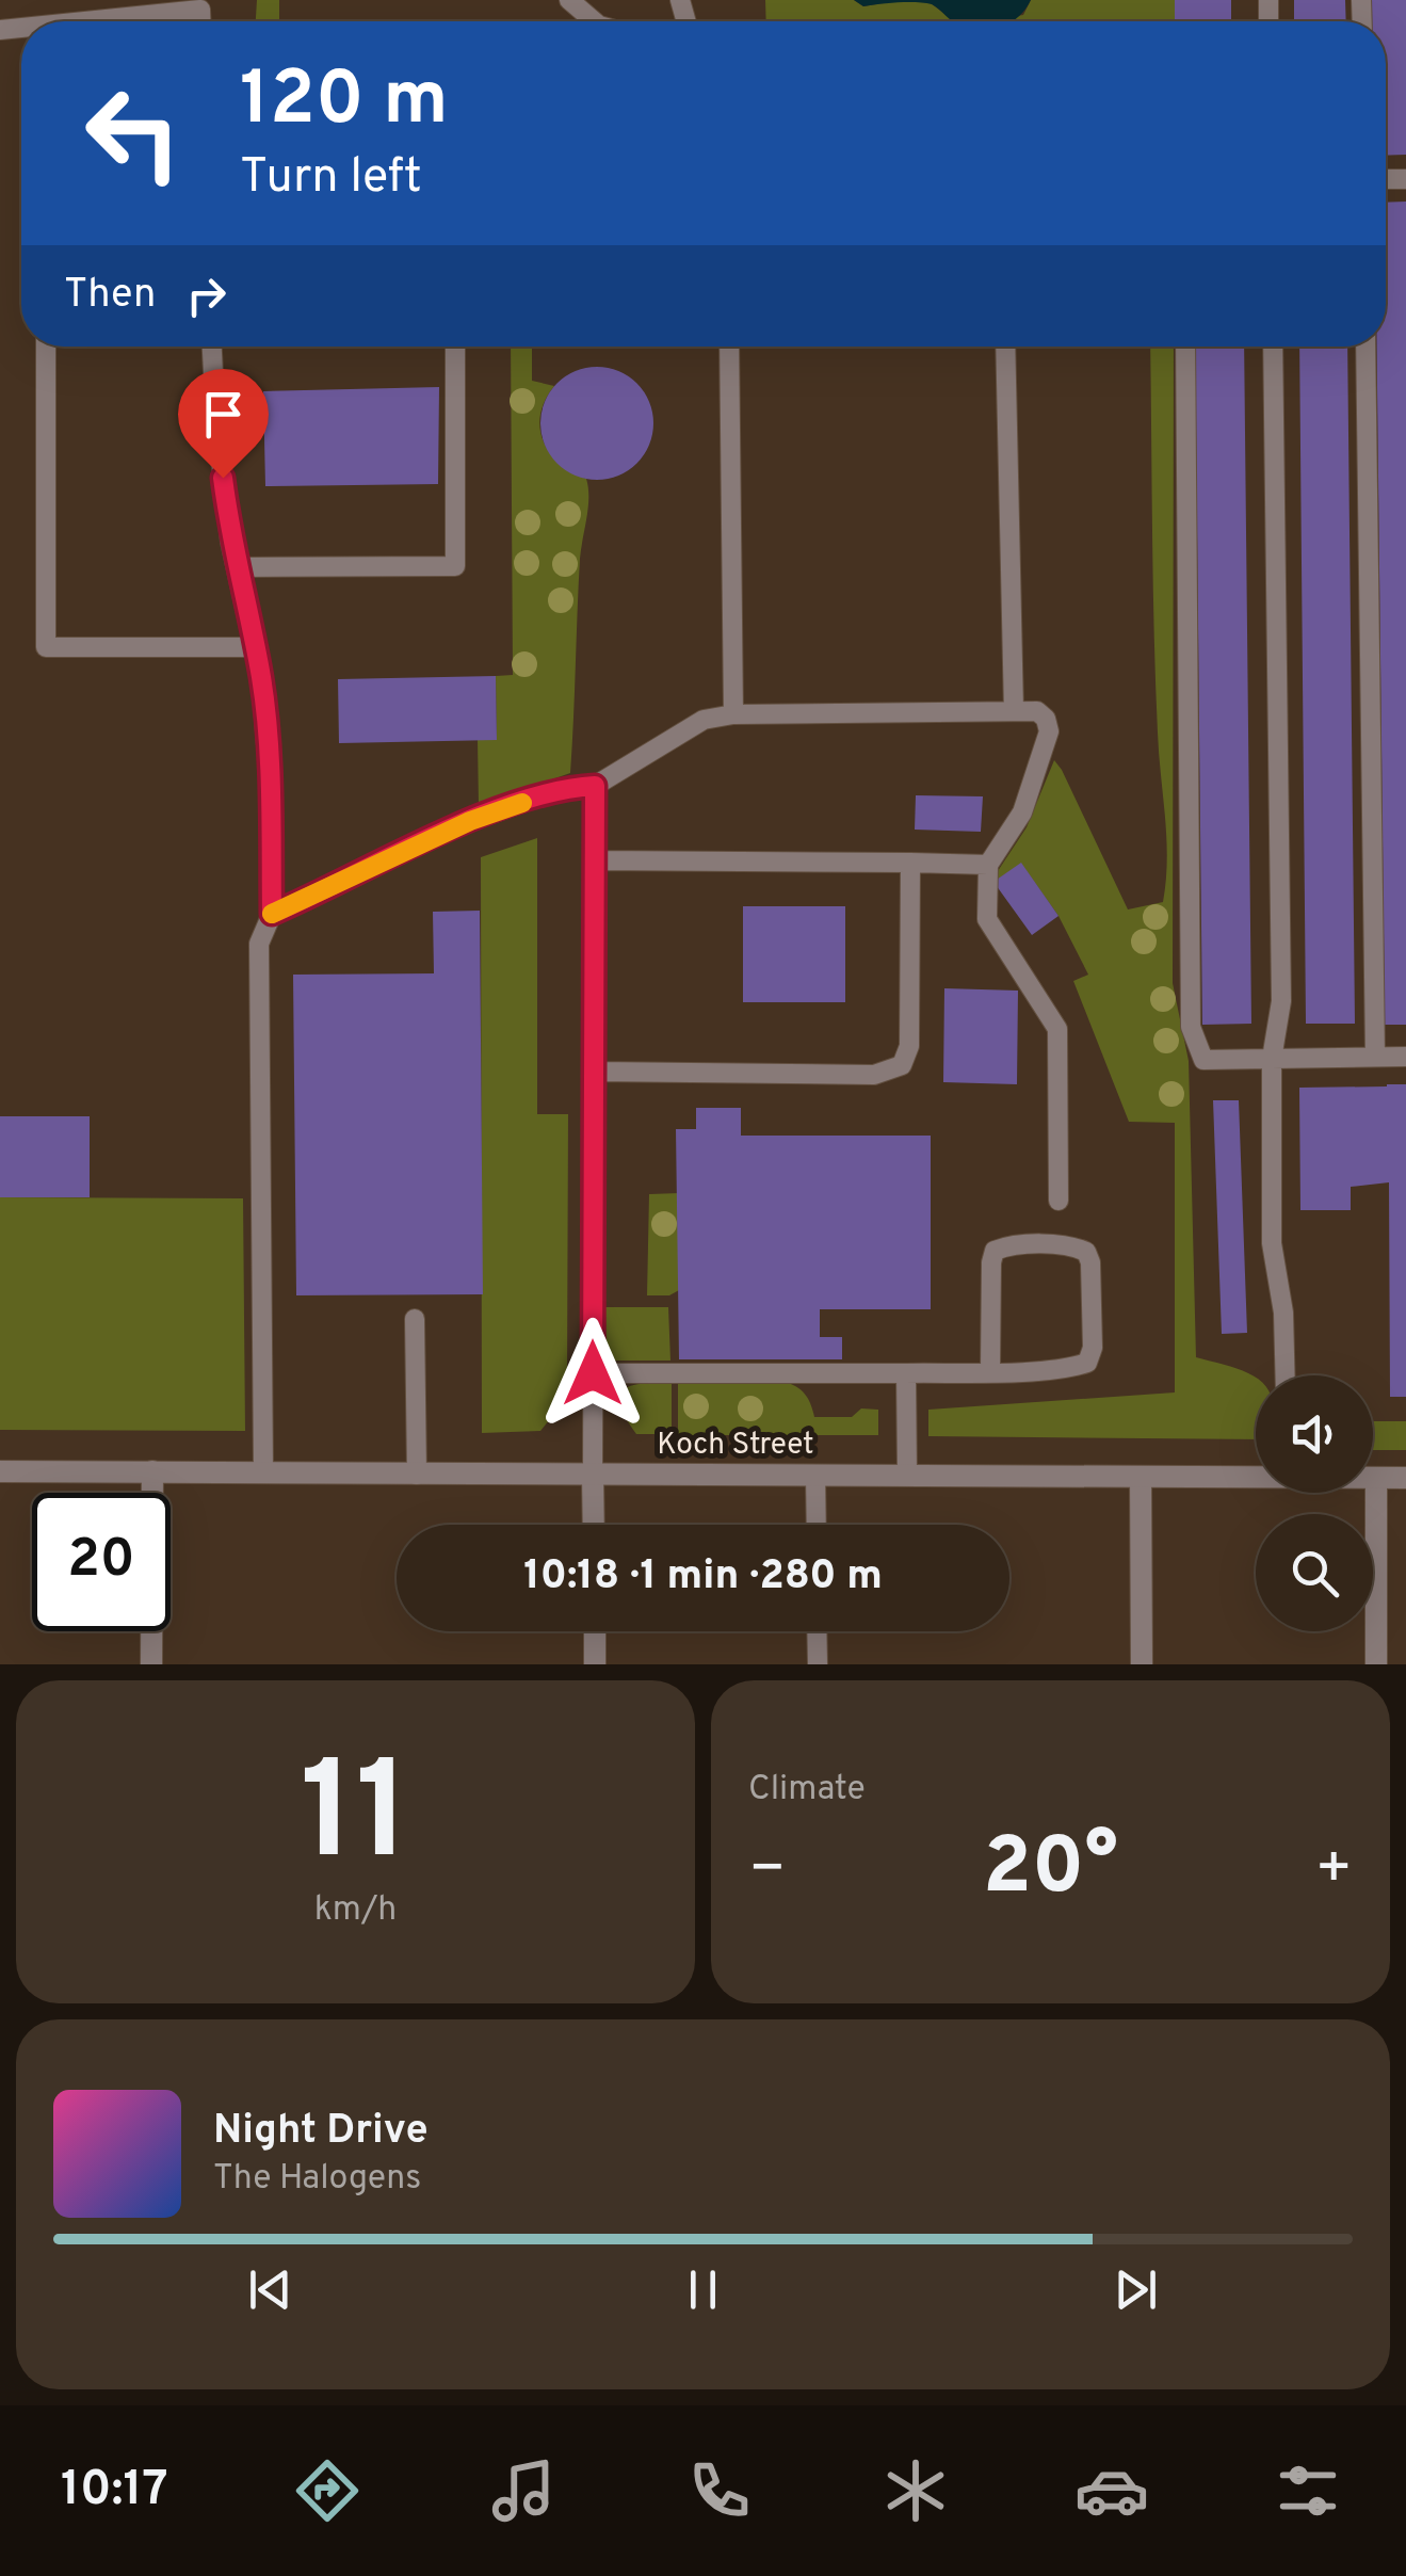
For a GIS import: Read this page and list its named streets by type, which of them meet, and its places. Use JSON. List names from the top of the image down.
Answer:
{
  "streets": {
    "street": ["Koch Street"]
  },
  "page": {
    "turn": ["120 m", "Turn left"],
    "then": "Then",
    "limit": "20",
    "trip": "10:18 · 1 min · 280 m",
    "tile": [
      ["11", "km/h"],
      "Climate"
    ],
    "heat": ["−", "20°", "+"],
    "song": ["Night Drive", "The Halogens"],
    "tabs": "10:17"
  }
}
